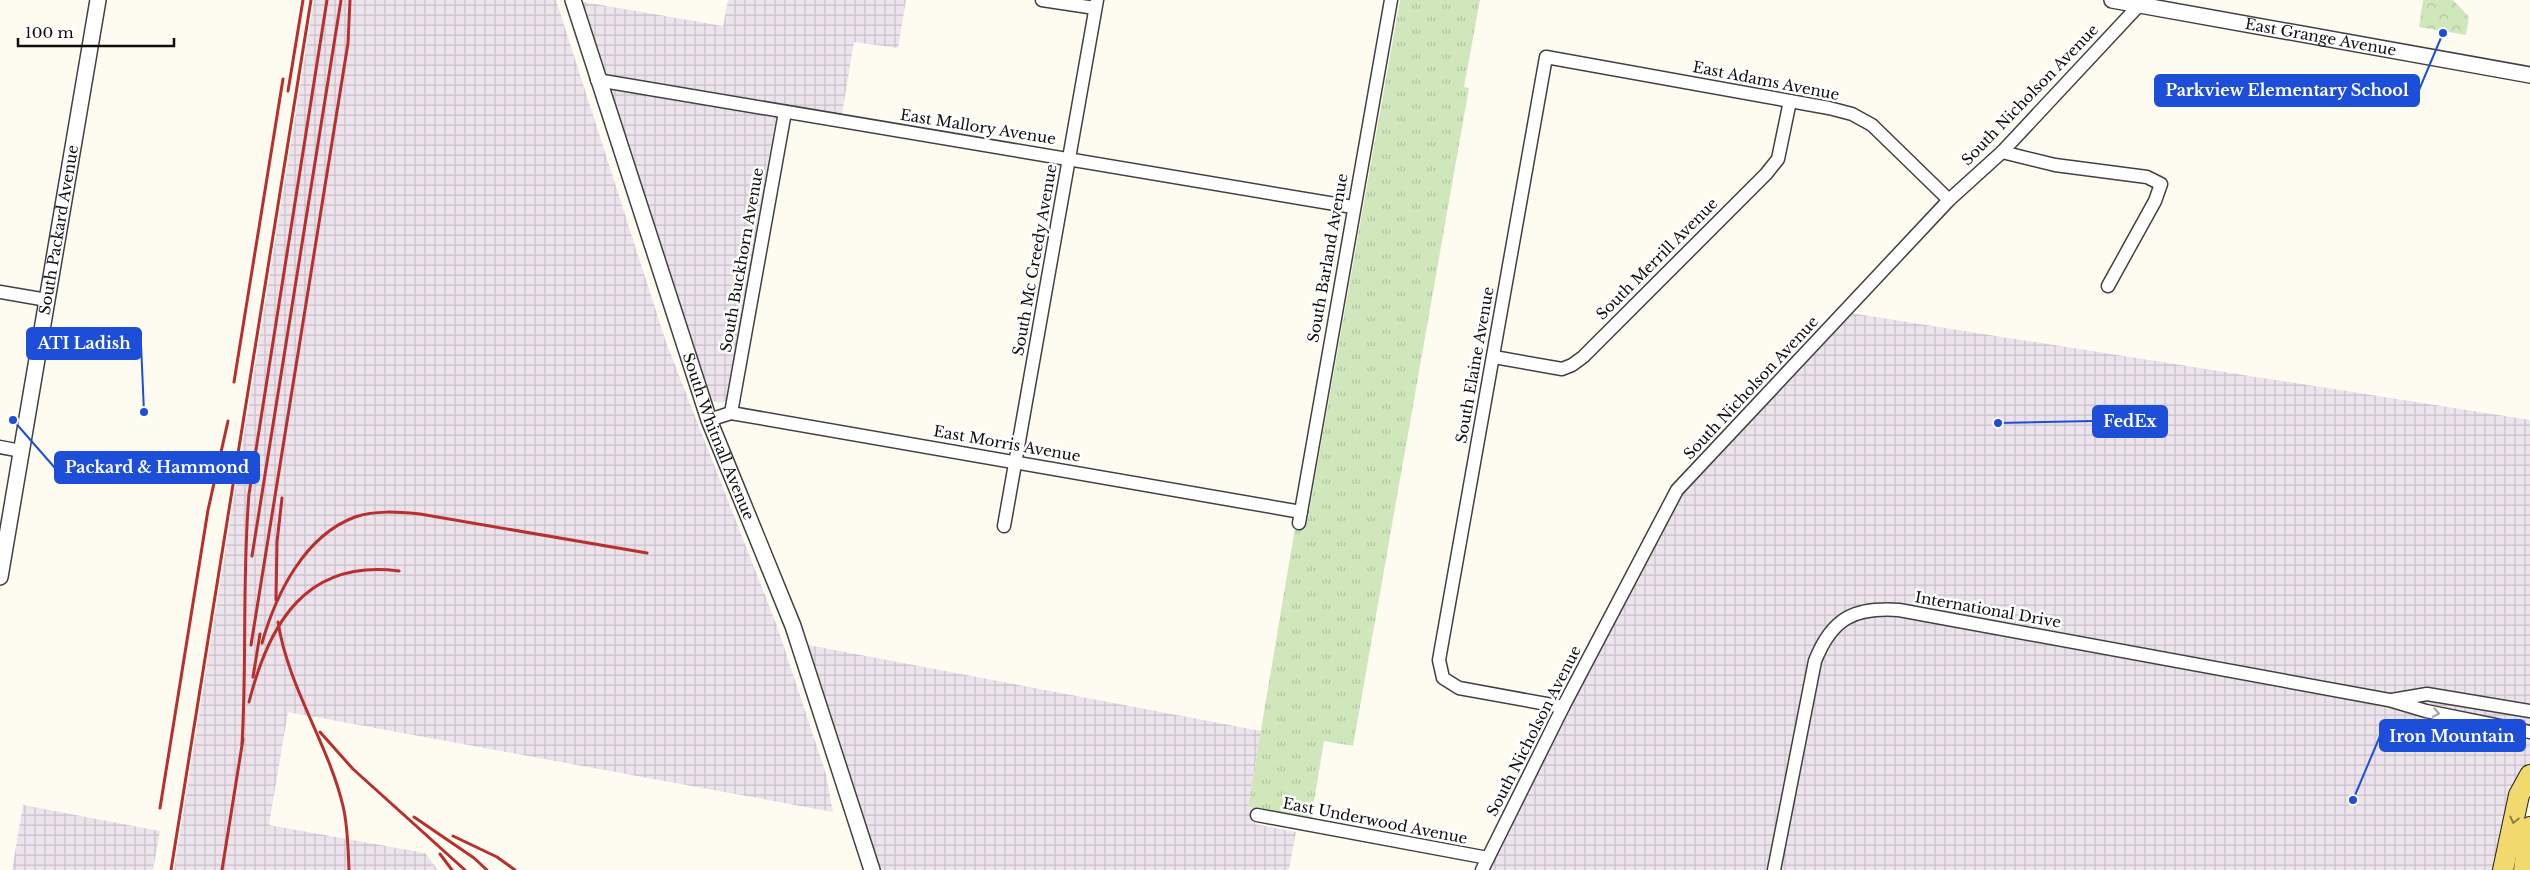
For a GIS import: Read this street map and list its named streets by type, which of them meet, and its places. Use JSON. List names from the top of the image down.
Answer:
{
  "streets": {
    "street": [
      "East Grange Avenue",
      "East Adams Avenue",
      "South Nicholson Avenue",
      "East Mallory Avenue",
      "South Packard Avenue",
      "South Barland Avenue",
      "South Merrill Avenue",
      "South Buckhorn Avenue",
      "South Mc Creedy Avenue",
      "South Elaine Avenue",
      "South Whitnall Avenue",
      "East Morris Avenue",
      "International Drive",
      "East Underwood Avenue"
    ]
  },
  "crossings": [
    ["East Grange Avenue", "South Nicholson Avenue"],
    ["East Adams Avenue", "South Nicholson Avenue"],
    ["East Adams Avenue", "South Merrill Avenue"],
    ["East Adams Avenue", "South Elaine Avenue"],
    ["South Nicholson Avenue", "South Elaine Avenue"],
    ["South Nicholson Avenue", "East Underwood Avenue"],
    ["East Mallory Avenue", "South Barland Avenue"],
    ["East Mallory Avenue", "South Buckhorn Avenue"],
    ["East Mallory Avenue", "South Mc Creedy Avenue"],
    ["East Mallory Avenue", "South Whitnall Avenue"],
    ["South Barland Avenue", "East Morris Avenue"],
    ["South Merrill Avenue", "South Elaine Avenue"],
    ["South Buckhorn Avenue", "East Morris Avenue"],
    ["South Mc Creedy Avenue", "East Morris Avenue"],
    ["South Whitnall Avenue", "East Morris Avenue"]
  ],
  "places": [
    "Parkview Elementary School",
    "ATI Ladish",
    "Packard & Hammond",
    "FedEx",
    "Iron Mountain"
  ],
  "scale_bar": "100 m"
}
